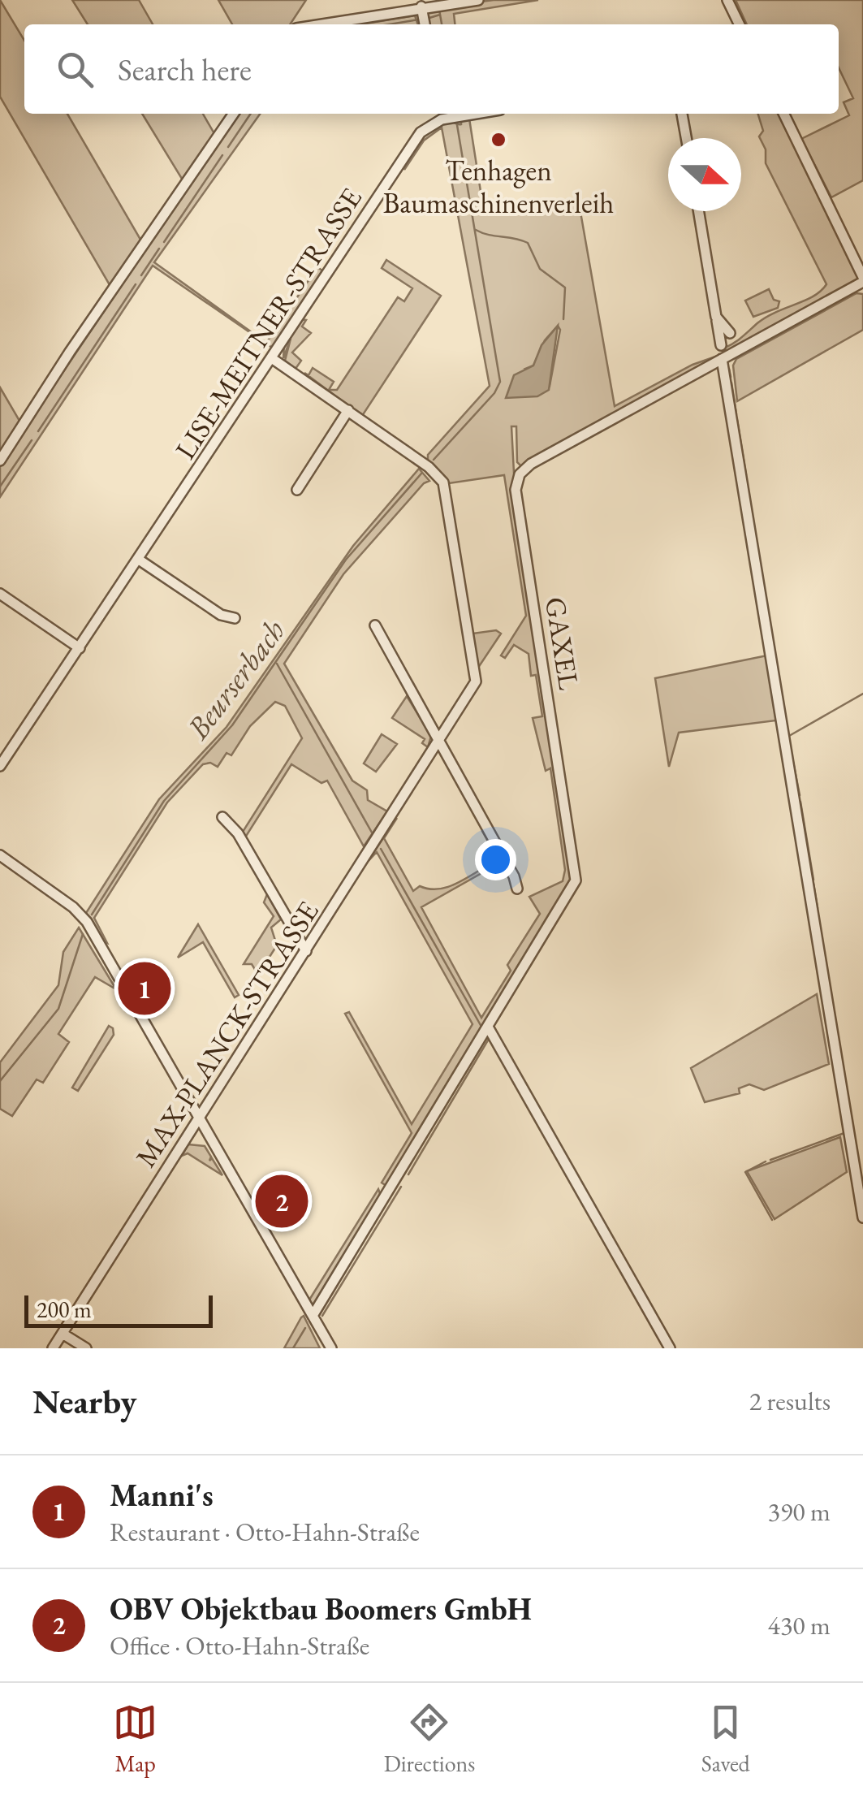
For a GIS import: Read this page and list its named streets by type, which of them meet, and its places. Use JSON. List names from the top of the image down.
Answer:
{
  "streets": {
    "street": ["LISE-MEITNER-STRASSE", "GAXEL", "MAX-PLANCK-STRASSE"]
  },
  "crossings": [
    ["LISE-MEITNER-STRASSE", "MAX-PLANCK-STRASSE"]
  ],
  "water": ["Beurserbach"],
  "places": ["Tenhagen Baumaschinenverleih"],
  "scale_bar": "200 m",
  "north": "right",
  "page": {
    "search": "Search here",
    "pins": ["1", "2"],
    "scale": "200 m",
    "heading": ["Nearby", "2 results"],
    "list": [
      {
        "mark": "1",
        "name": "Manni's",
        "note": "Restaurant · Otto-Hahn-Straße",
        "value": "390 m"
      },
      {
        "mark": "2",
        "name": "OBV Objektbau Boomers GmbH",
        "note": "Office · Otto-Hahn-Straße",
        "value": "430 m"
      }
    ],
    "nav": ["Map", "Directions", "Saved"]
  }
}
